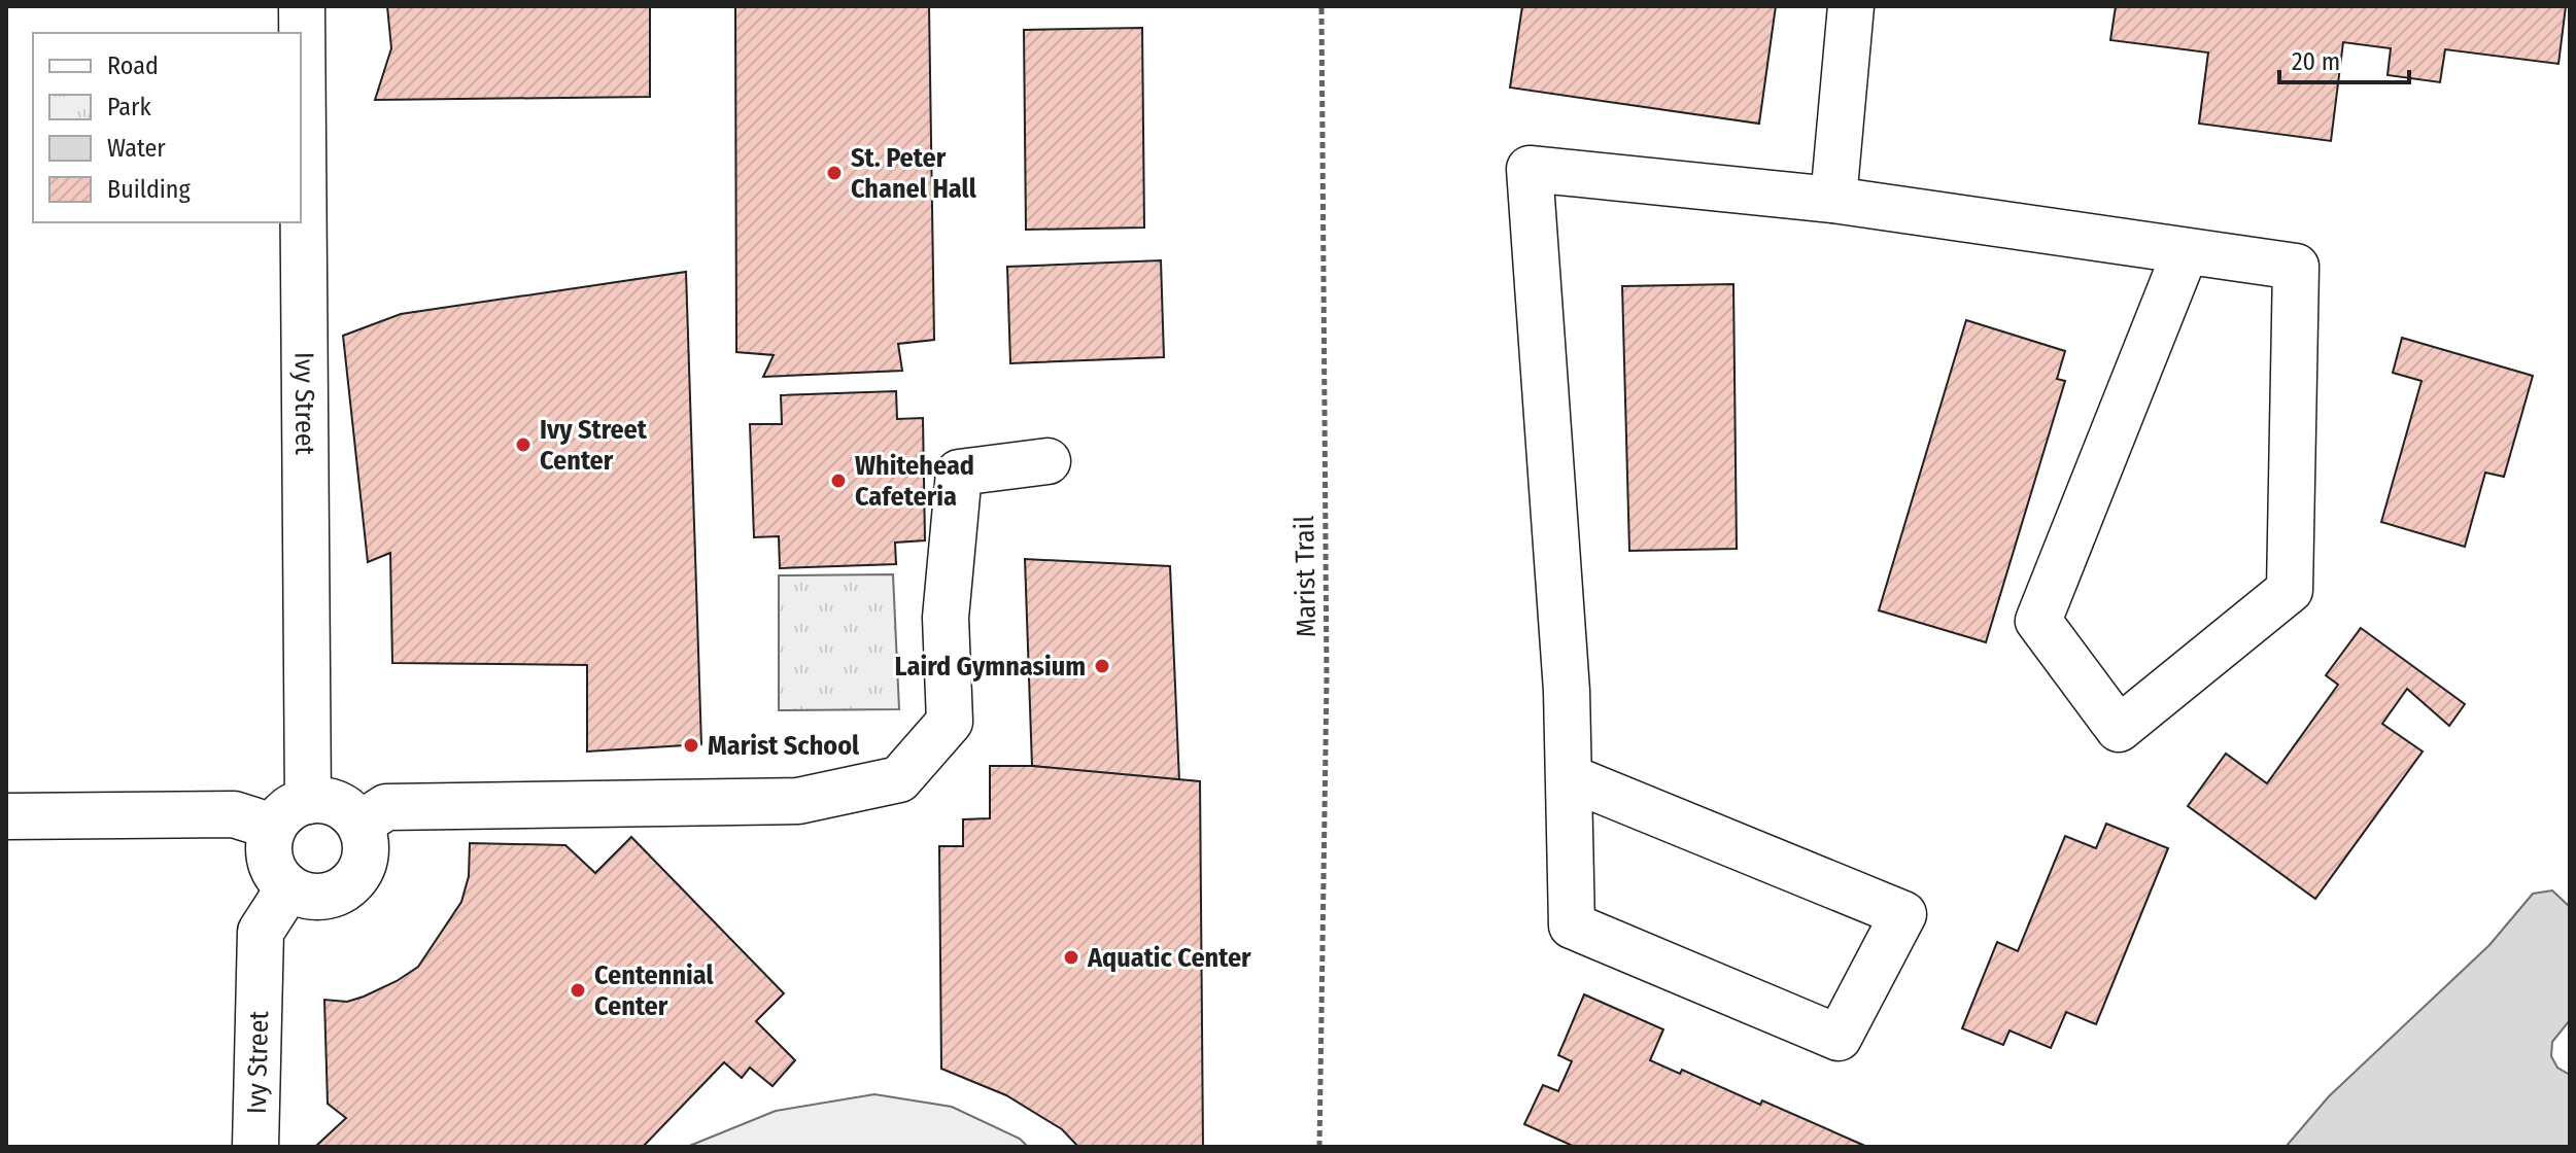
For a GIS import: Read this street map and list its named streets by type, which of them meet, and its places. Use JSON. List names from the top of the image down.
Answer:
{
  "streets": {
    "street": ["Ivy Street"],
    "path": ["Marist Trail"]
  },
  "places": [
    "St. Peter Chanel Hall",
    "Ivy Street Center",
    "Whitehead Cafeteria",
    "Laird Gymnasium",
    "Marist School",
    "Aquatic Center",
    "Centennial Center"
  ],
  "legend": [
    "Road",
    "Park",
    "Water",
    "Building"
  ],
  "scale_bar": "20 m"
}
